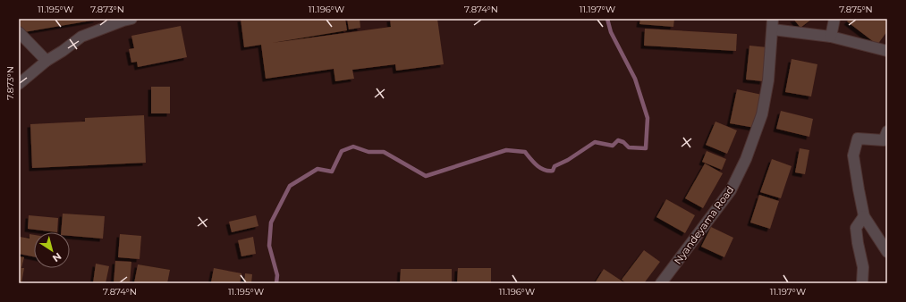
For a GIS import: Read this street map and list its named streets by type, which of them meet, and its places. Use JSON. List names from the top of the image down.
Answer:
{
  "streets": {
    "street": ["Nyandeyama Road"]
  },
  "north": "bottom right",
  "coordinates": [
    "11.195°W",
    "7.873°N",
    "11.196°W",
    "7.874°N",
    "11.197°W",
    "7.875°N"
  ]
}
